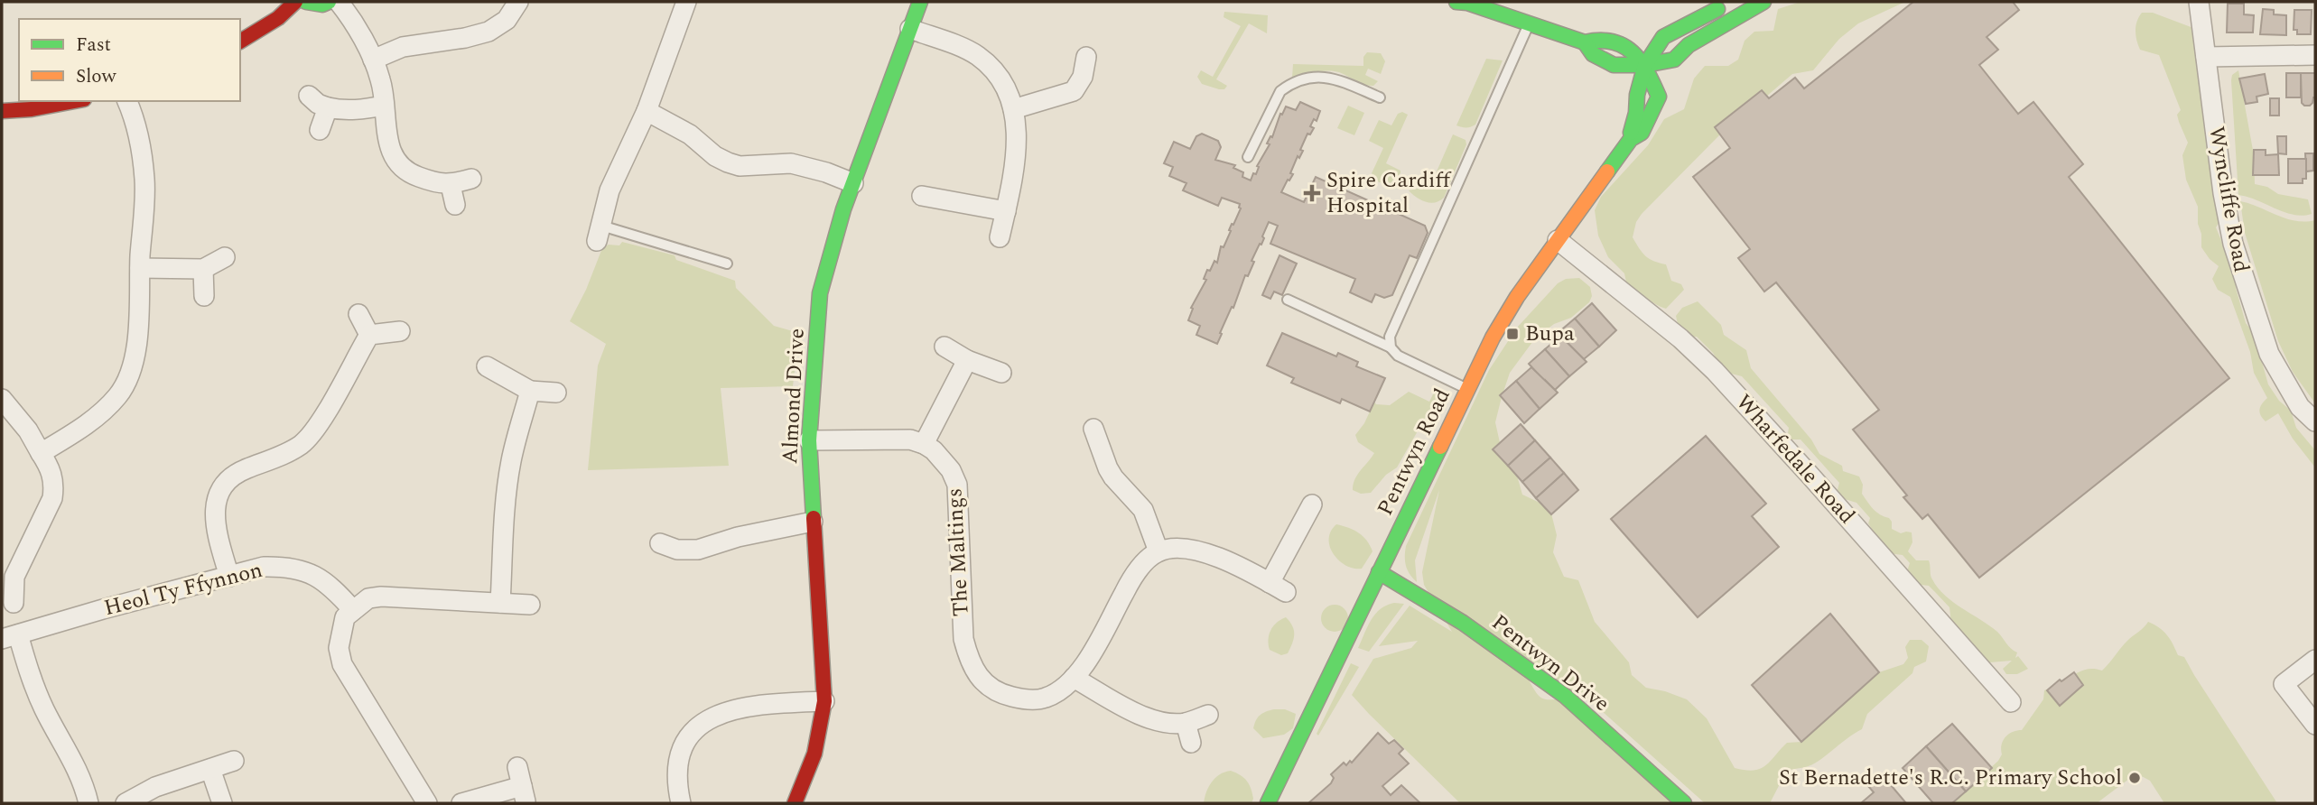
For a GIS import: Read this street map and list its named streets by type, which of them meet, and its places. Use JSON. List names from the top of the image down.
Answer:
{
  "streets": {
    "street": [
      "Wyncliffe Road",
      "Almond Drive",
      "Pentwyn Road",
      "Wharfedale Road",
      "The Maltings",
      "Heol Ty Ffynnon",
      "Pentwyn Drive"
    ]
  },
  "crossings": [
    ["Pentwyn Road", "Wharfedale Road"],
    ["Pentwyn Road", "Pentwyn Drive"]
  ],
  "places": {
    "health": ["Spire Cardiff Hospital"],
    "transit": ["Bupa"],
    "other": ["St Bernadette's R.C. Primary School"]
  },
  "legend": ["Fast", "Slow"]
}
